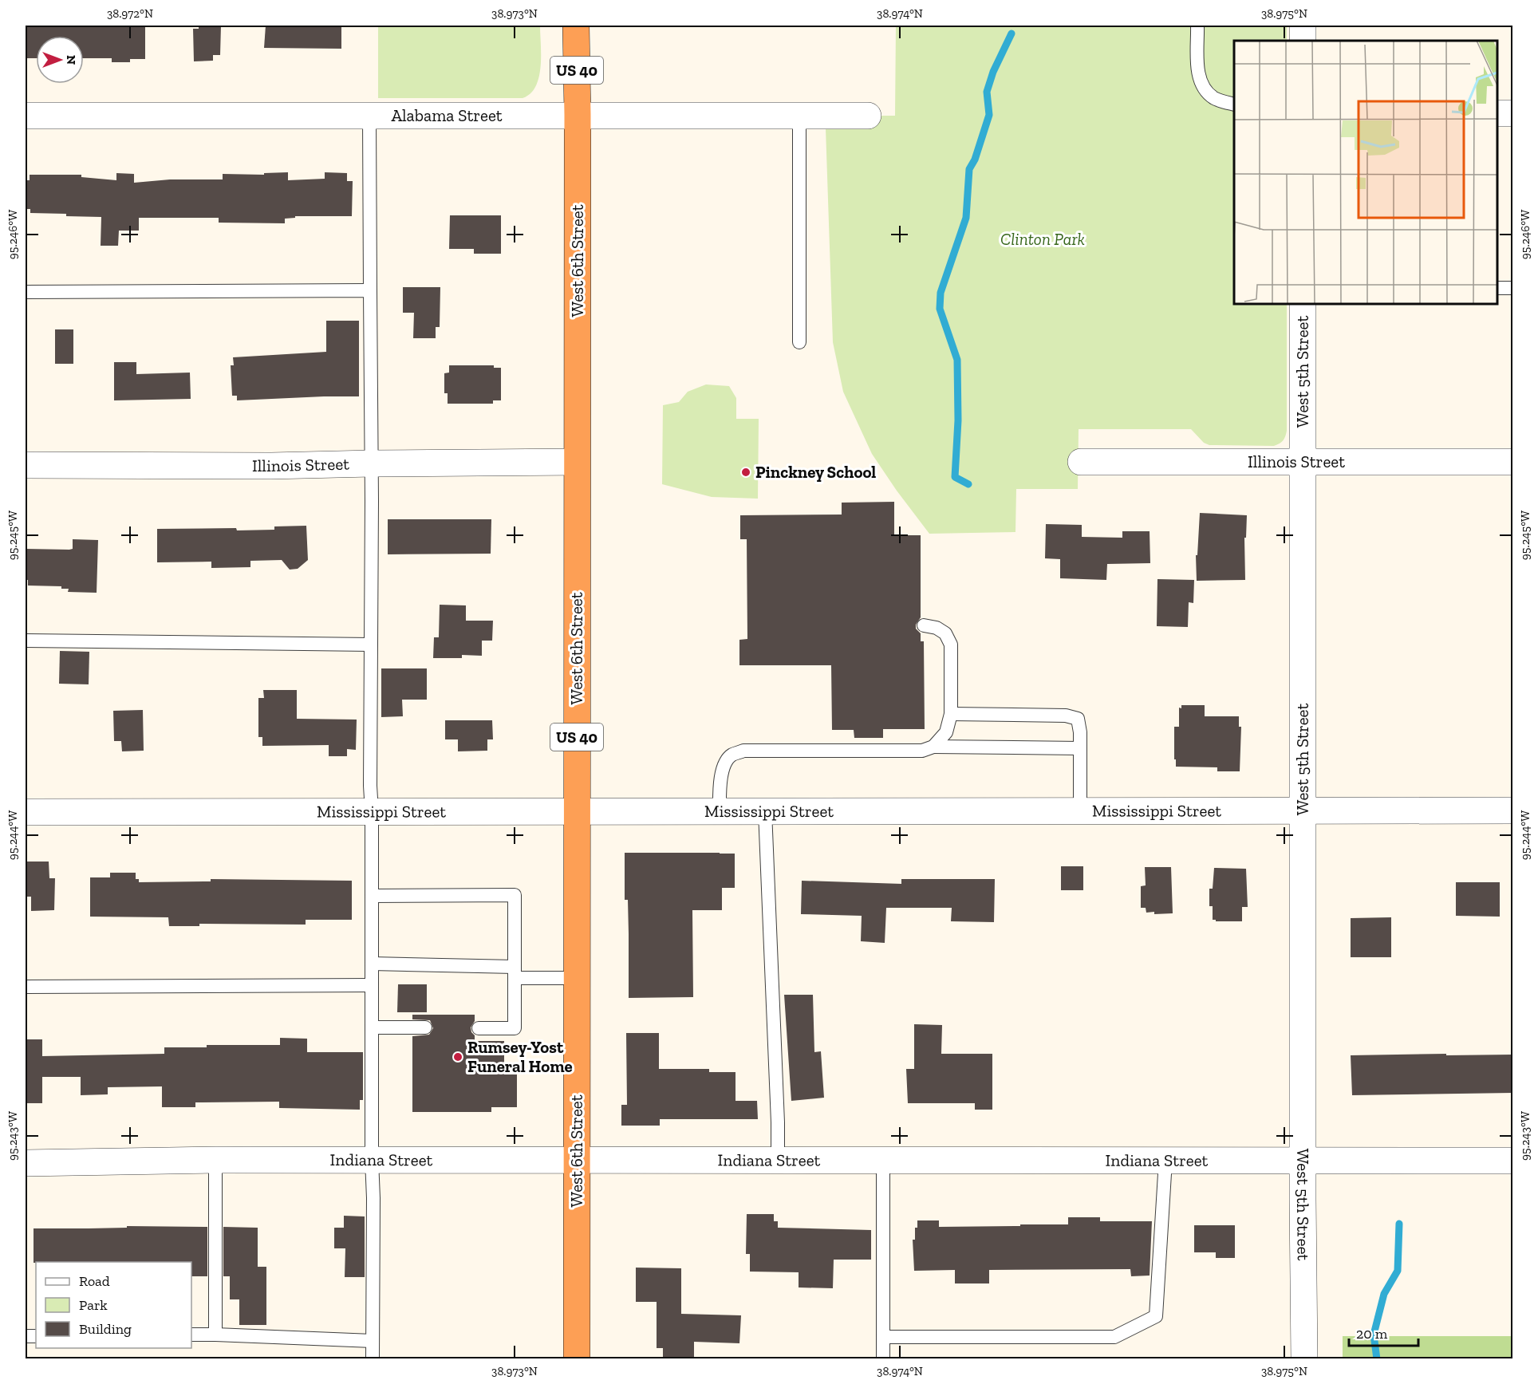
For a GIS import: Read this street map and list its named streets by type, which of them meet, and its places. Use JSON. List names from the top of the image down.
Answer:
{
  "streets": {
    "highway": ["US 40", "West 6th Street"],
    "street": [
      "Alabama Street",
      "West 5th Street",
      "Illinois Street",
      "Mississippi Street",
      "Indiana Street"
    ]
  },
  "crossings": [
    ["Alabama Street", "West 6th Street"],
    ["West 6th Street", "Illinois Street"],
    ["West 6th Street", "Mississippi Street"],
    ["West 6th Street", "Indiana Street"],
    ["West 5th Street", "Illinois Street"],
    ["West 5th Street", "Mississippi Street"],
    ["West 5th Street", "Indiana Street"]
  ],
  "parks": ["Clinton Park"],
  "places": ["Pinckney School", "Rumsey-Yost Funeral Home"],
  "legend": ["Road", "Park", "Building"],
  "scale_bar": "20 m",
  "north": "right",
  "coordinates": [
    "38.972°N",
    "38.973°N",
    "38.974°N",
    "38.975°N",
    "95.246°W",
    "95.245°W",
    "95.244°W",
    "95.243°W"
  ]
}
